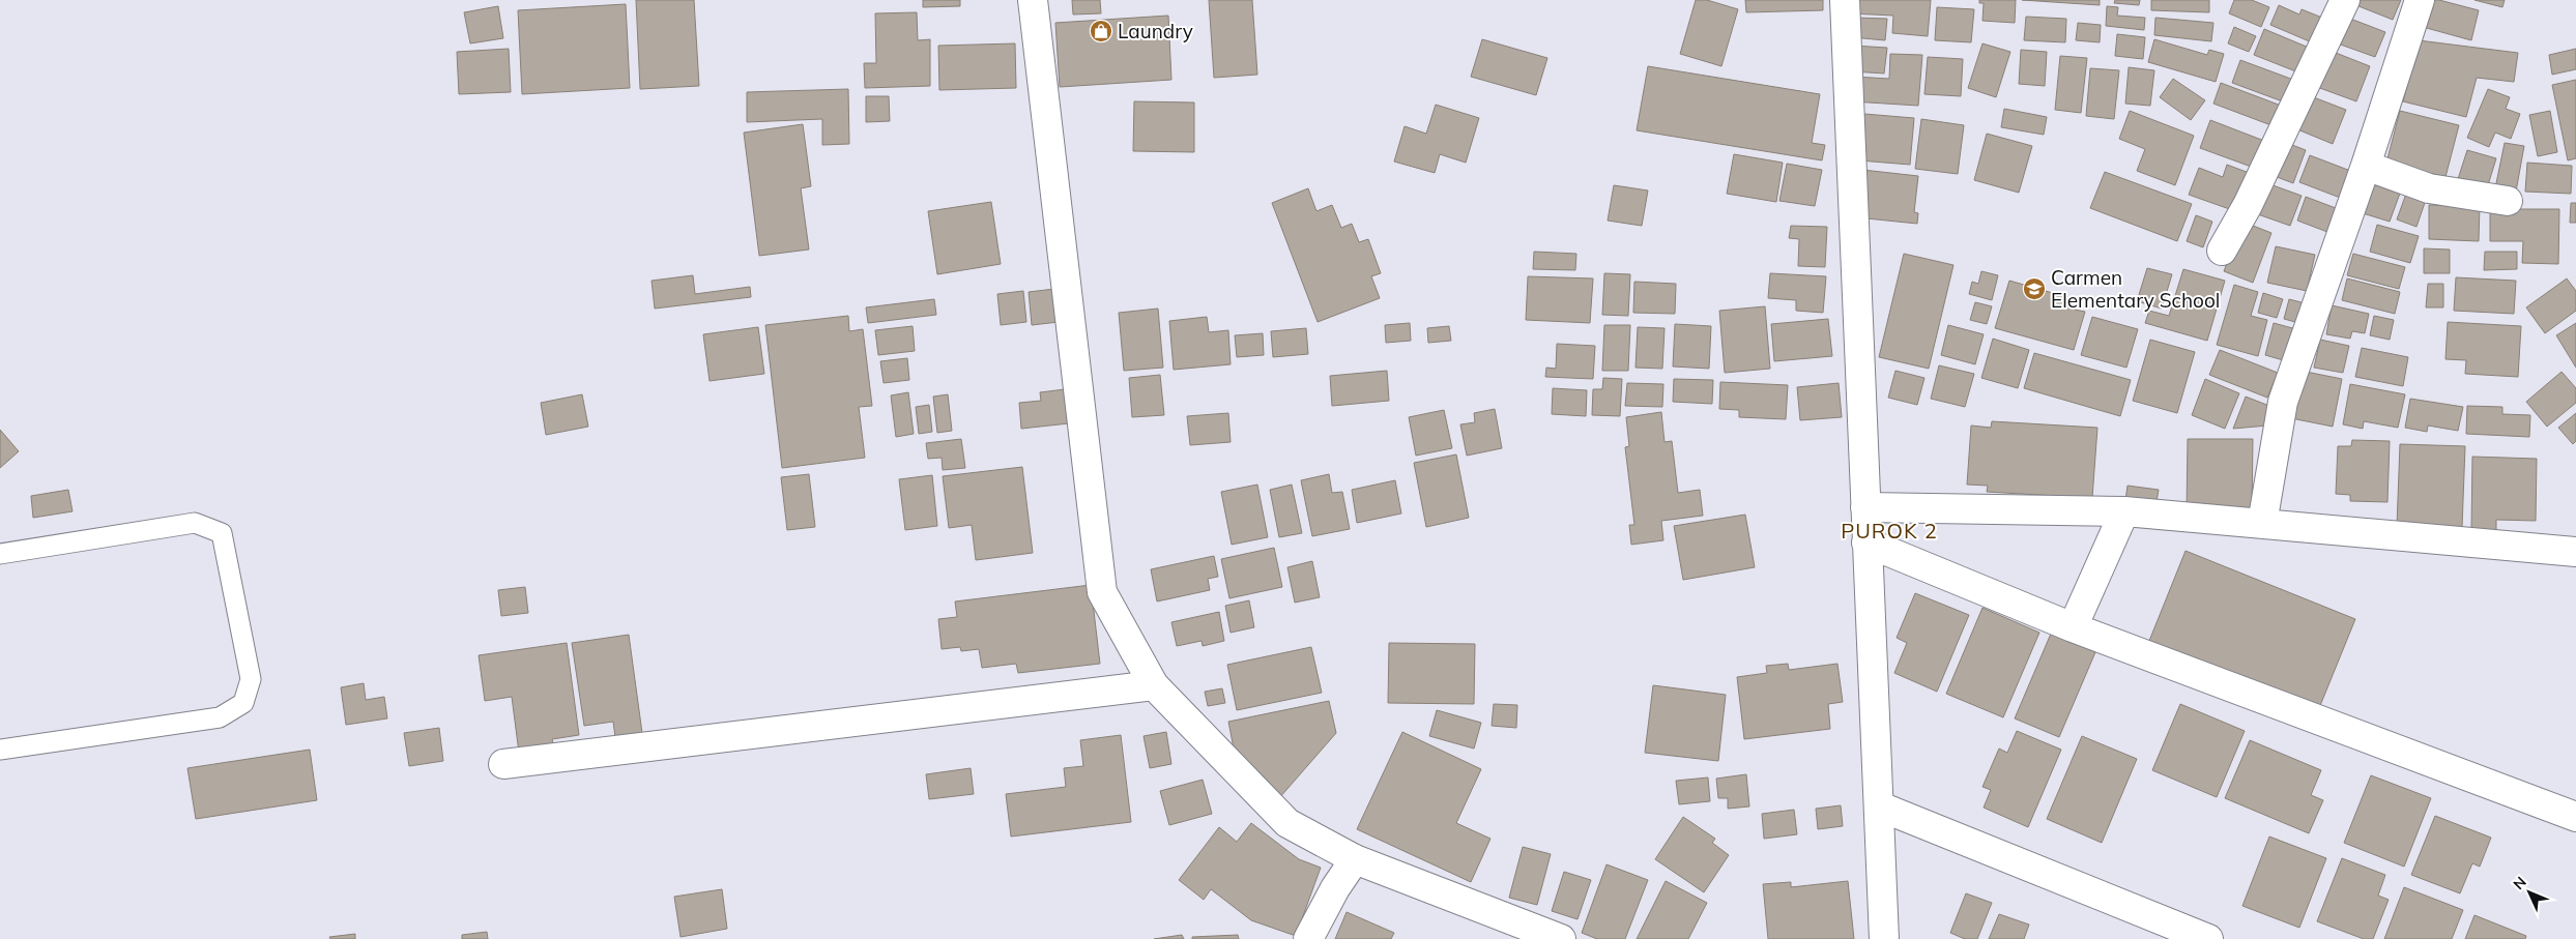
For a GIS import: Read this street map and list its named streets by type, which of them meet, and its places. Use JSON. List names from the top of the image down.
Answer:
{
  "districts": ["PUROK 2"],
  "places": {
    "shop": ["Laundry"],
    "school or university": ["Carmen Elementary School"]
  },
  "north": "top left"
}
